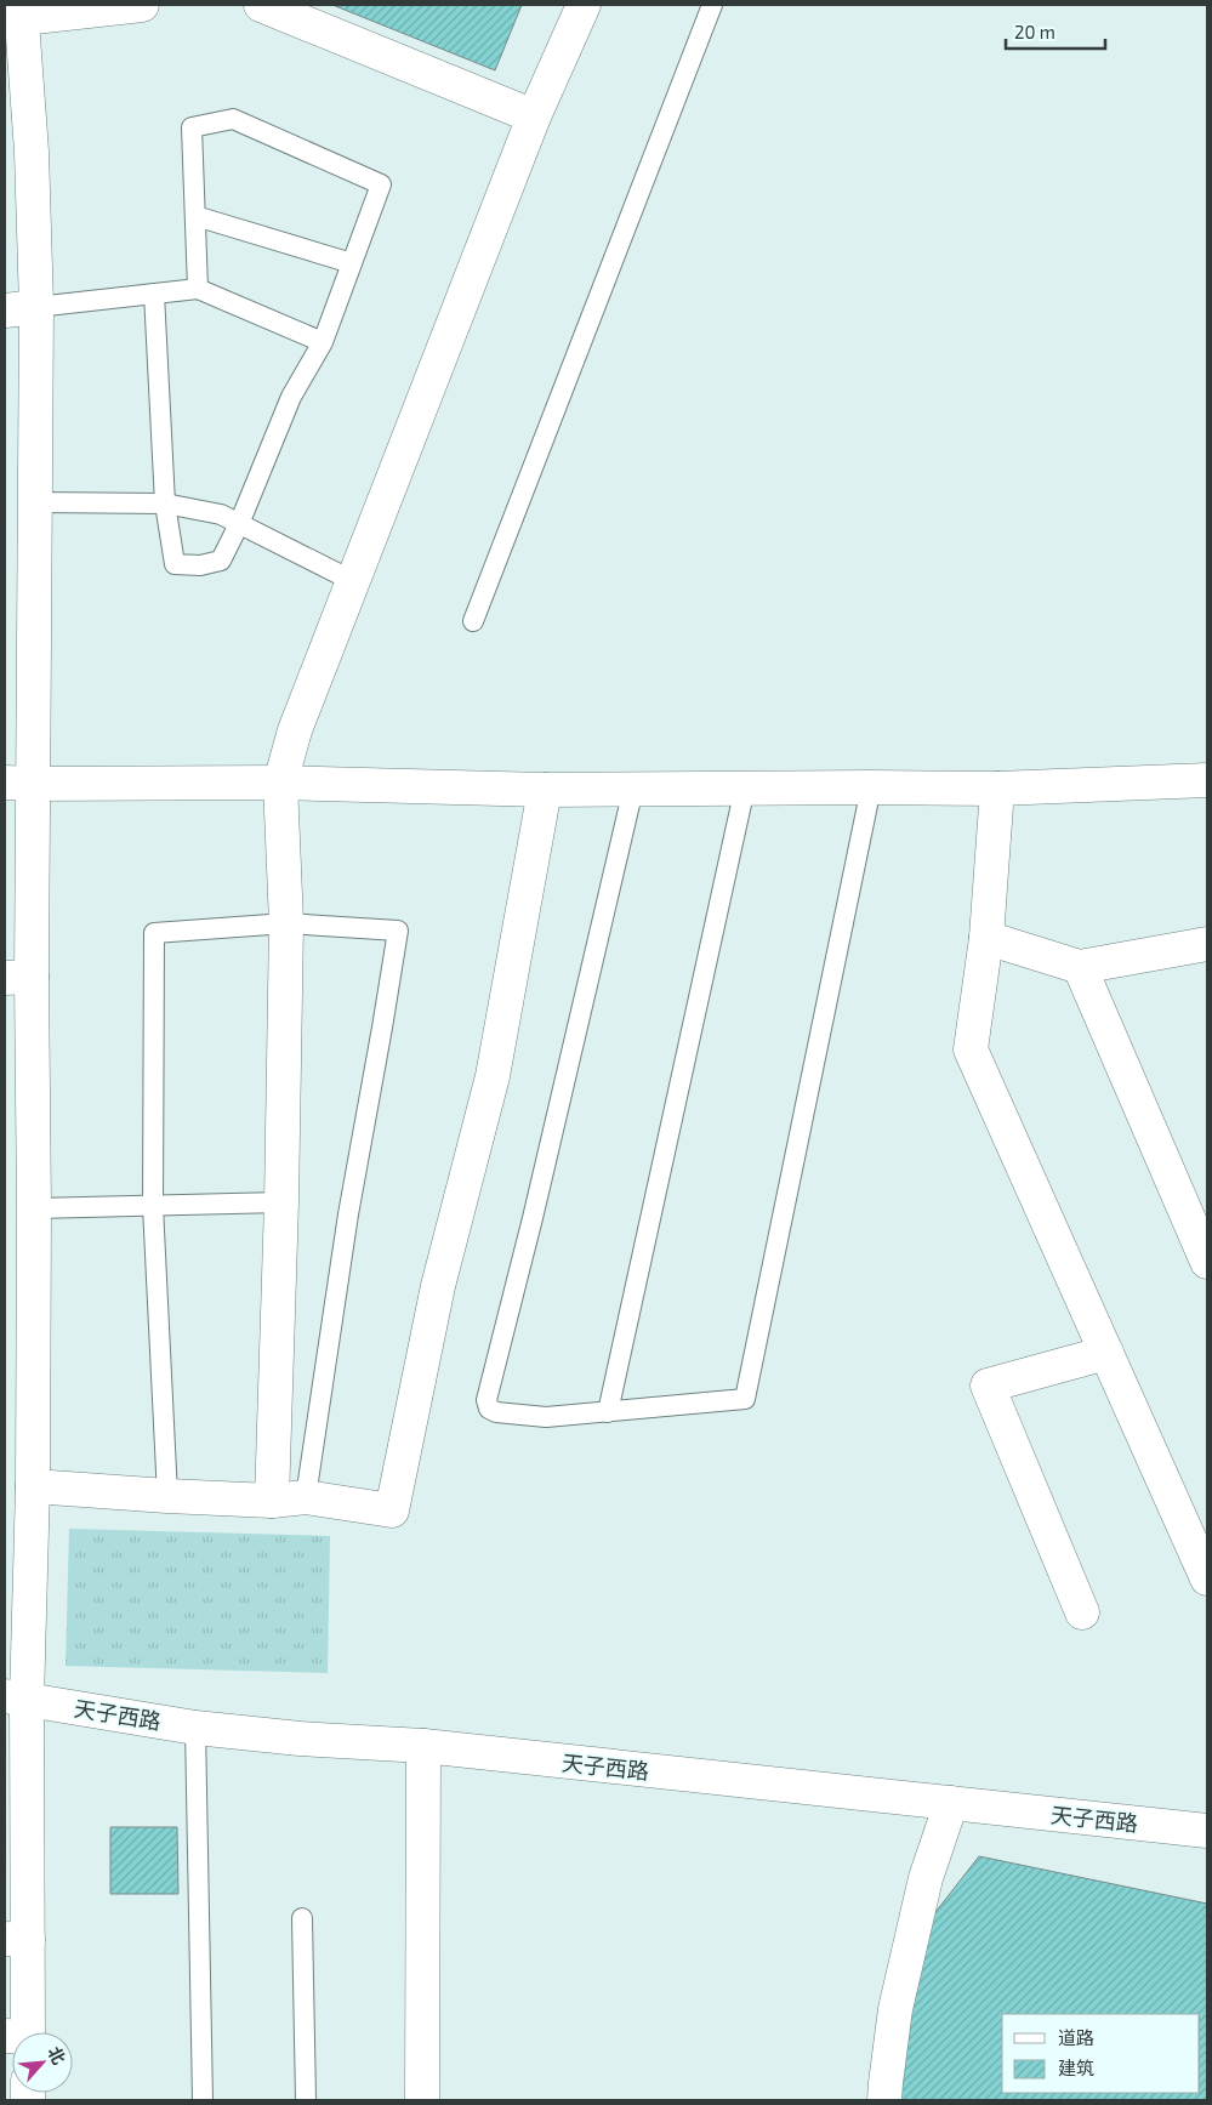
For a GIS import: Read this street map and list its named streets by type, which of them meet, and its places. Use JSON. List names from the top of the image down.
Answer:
{
  "streets": {
    "street": ["天子西路"]
  },
  "legend": ["道路", "建筑"],
  "scale_bar": "20 m",
  "north": "top right"
}
